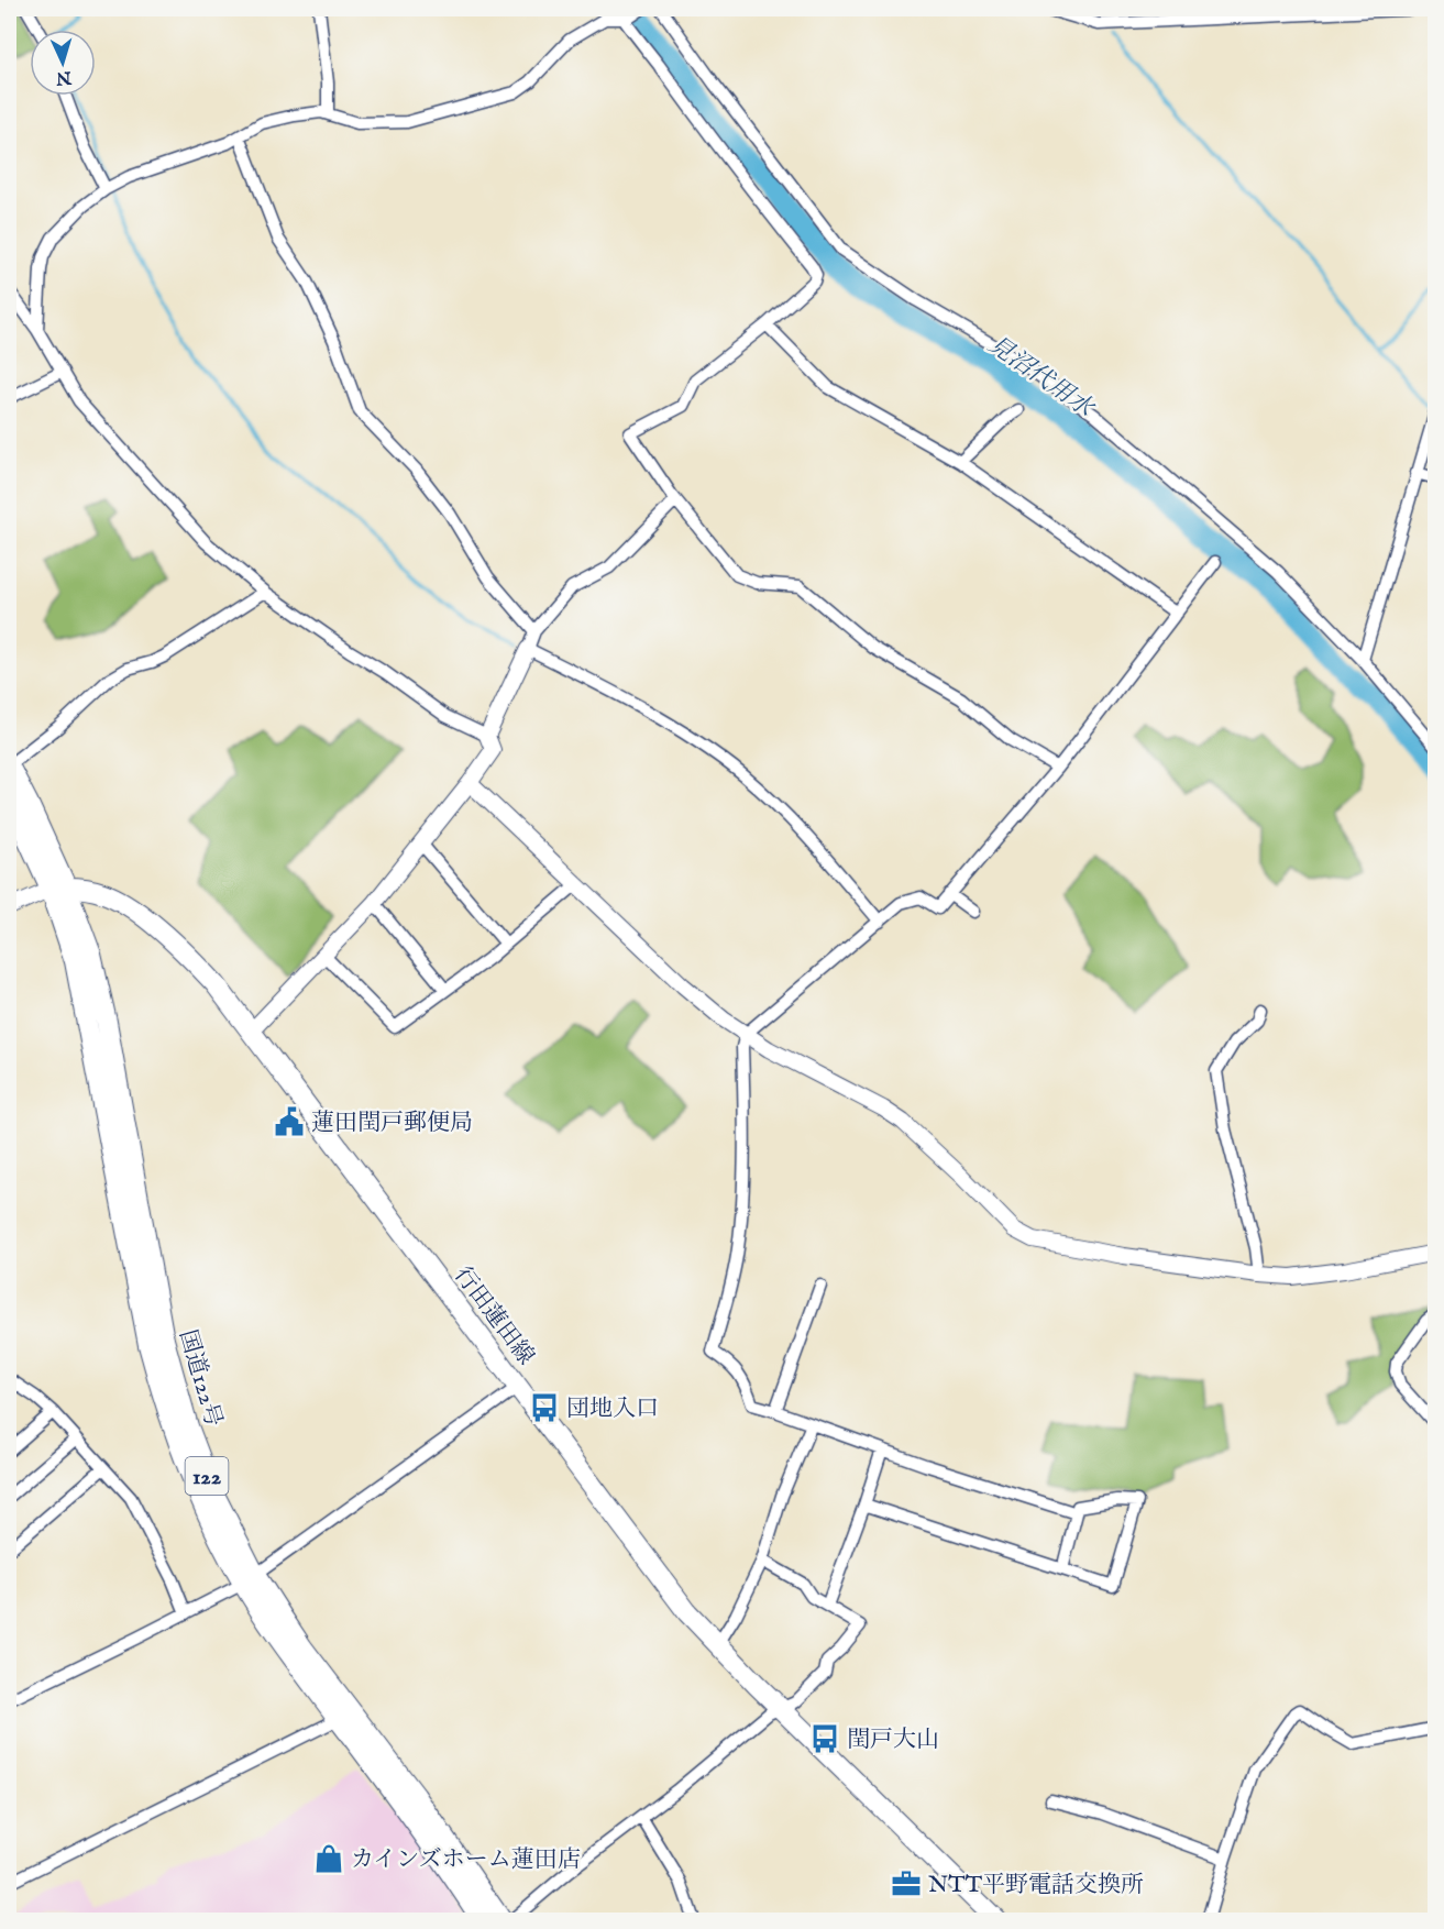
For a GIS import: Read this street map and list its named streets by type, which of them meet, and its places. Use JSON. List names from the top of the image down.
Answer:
{
  "streets": {
    "main road": ["行田蓮田線", "国道122号", "122"]
  },
  "crossings": [
    ["行田蓮田線", "国道122号"],
    ["行田蓮田線", "122"],
    ["国道122号", "122"]
  ],
  "water": ["見沼代用水"],
  "places": {
    "public building": ["蓮田閏戸郵便局"],
    "bus stop": ["団地入口", "閏戸大山"],
    "shop": ["カインズホーム蓮田店"],
    "office": ["NTT平野電話交換所"]
  },
  "north": "bottom"
}
